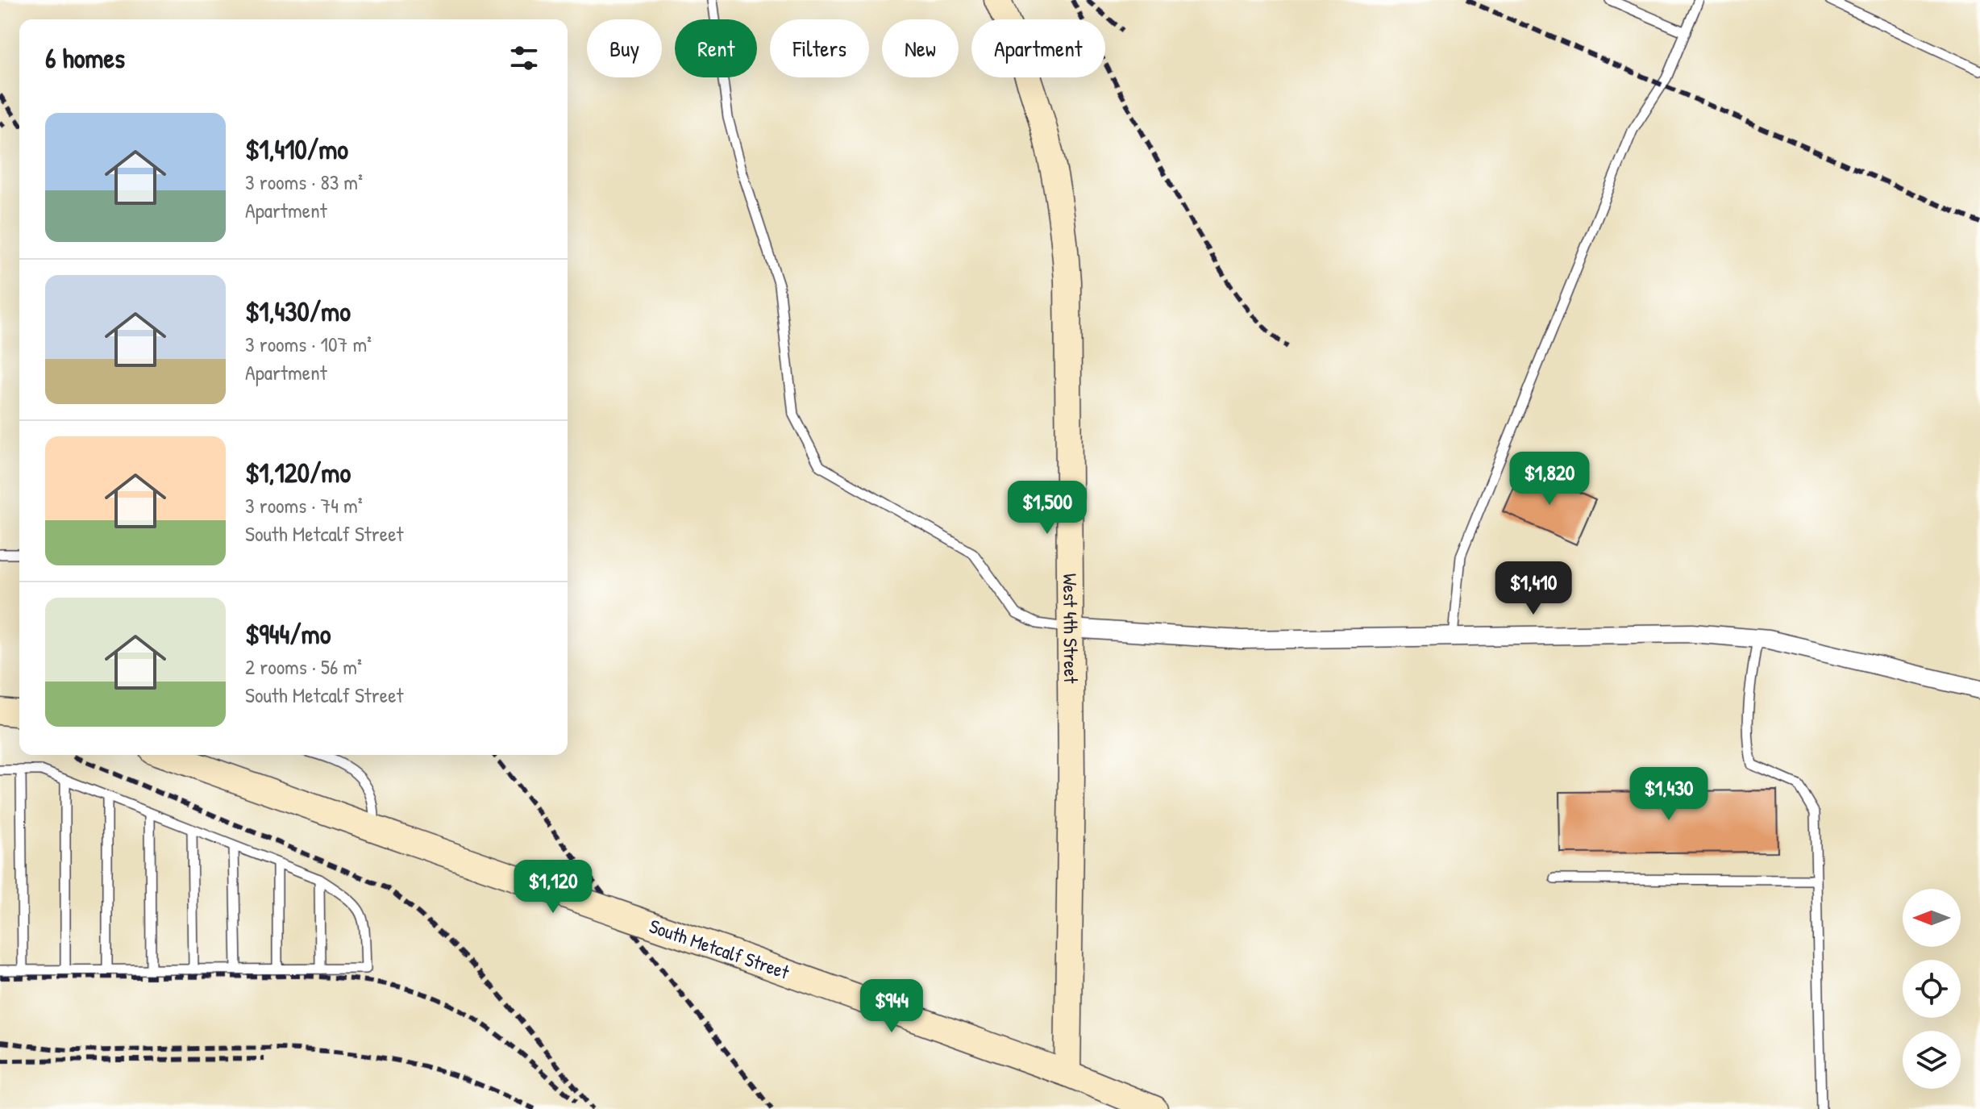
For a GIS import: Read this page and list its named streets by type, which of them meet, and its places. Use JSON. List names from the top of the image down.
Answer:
{
  "streets": {
    "street": ["West 4th Street", "South Metcalf Street"]
  },
  "crossings": [
    ["West 4th Street", "South Metcalf Street"]
  ],
  "north": "left",
  "page": {
    "chip": [
      "Buy",
      "Rent",
      "Filters",
      "New",
      "Apartment"
    ],
    "heading": "6 homes",
    "list": [
      {
        "name": "$1,410/mo",
        "note": "3 rooms · 83 m² · Apartment"
      },
      {
        "name": "$1,430/mo",
        "note": "3 rooms · 107 m² · Apartment"
      },
      {
        "name": "$1,120/mo",
        "note": "3 rooms · 74 m² · South Metcalf Street"
      },
      {
        "name": "$944/mo",
        "note": "2 rooms · 56 m² · South Metcalf Street"
      }
    ],
    "price": [
      "$1,820",
      "$1,500",
      "$1,410",
      "$1,430",
      "$1,120",
      "$944"
    ]
  }
}
